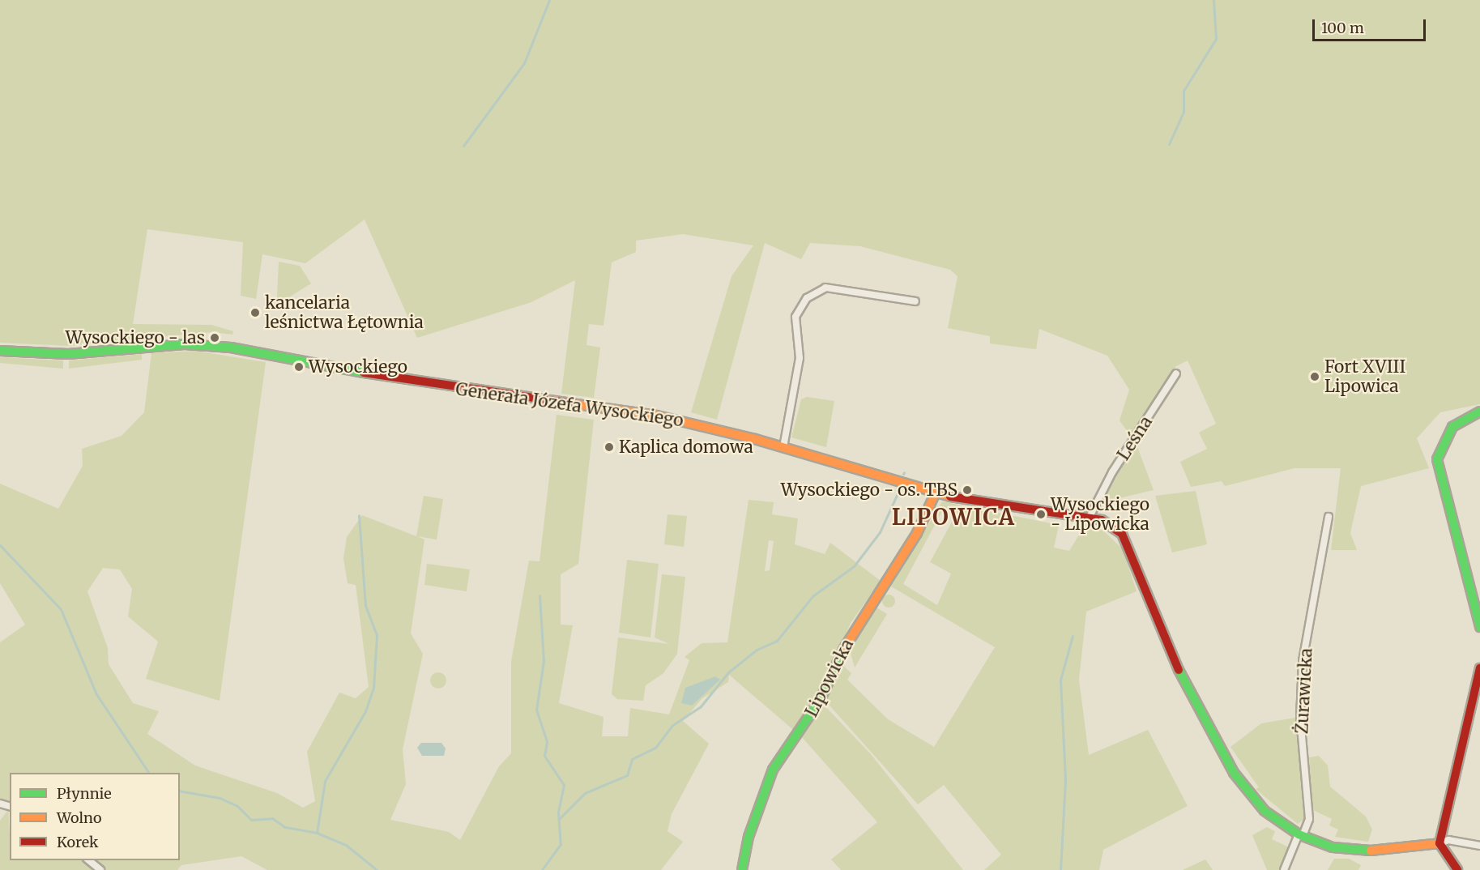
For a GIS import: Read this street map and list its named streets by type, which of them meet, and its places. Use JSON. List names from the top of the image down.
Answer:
{
  "streets": {
    "street": [
      "Generała Józefa Wysockiego",
      "Leśna",
      "Lipowicka",
      "Żurawicka"
    ]
  },
  "crossings": [
    ["Generała Józefa Wysockiego", "Leśna"],
    ["Generała Józefa Wysockiego", "Lipowicka"],
    ["Generała Józefa Wysockiego", "Żurawicka"]
  ],
  "districts": ["LIPOWICA"],
  "places": [
    "kancelaria leśnictwa Łętownia",
    "Wysockiego - las",
    "Wysockiego",
    "Fort XVIII Lipowica",
    "Kaplica domowa",
    "Wysockiego - os. TBS",
    "Wysockiego - Lipowicka"
  ],
  "legend": ["Płynnie", "Wolno", "Korek"],
  "scale_bar": "100 m"
}
